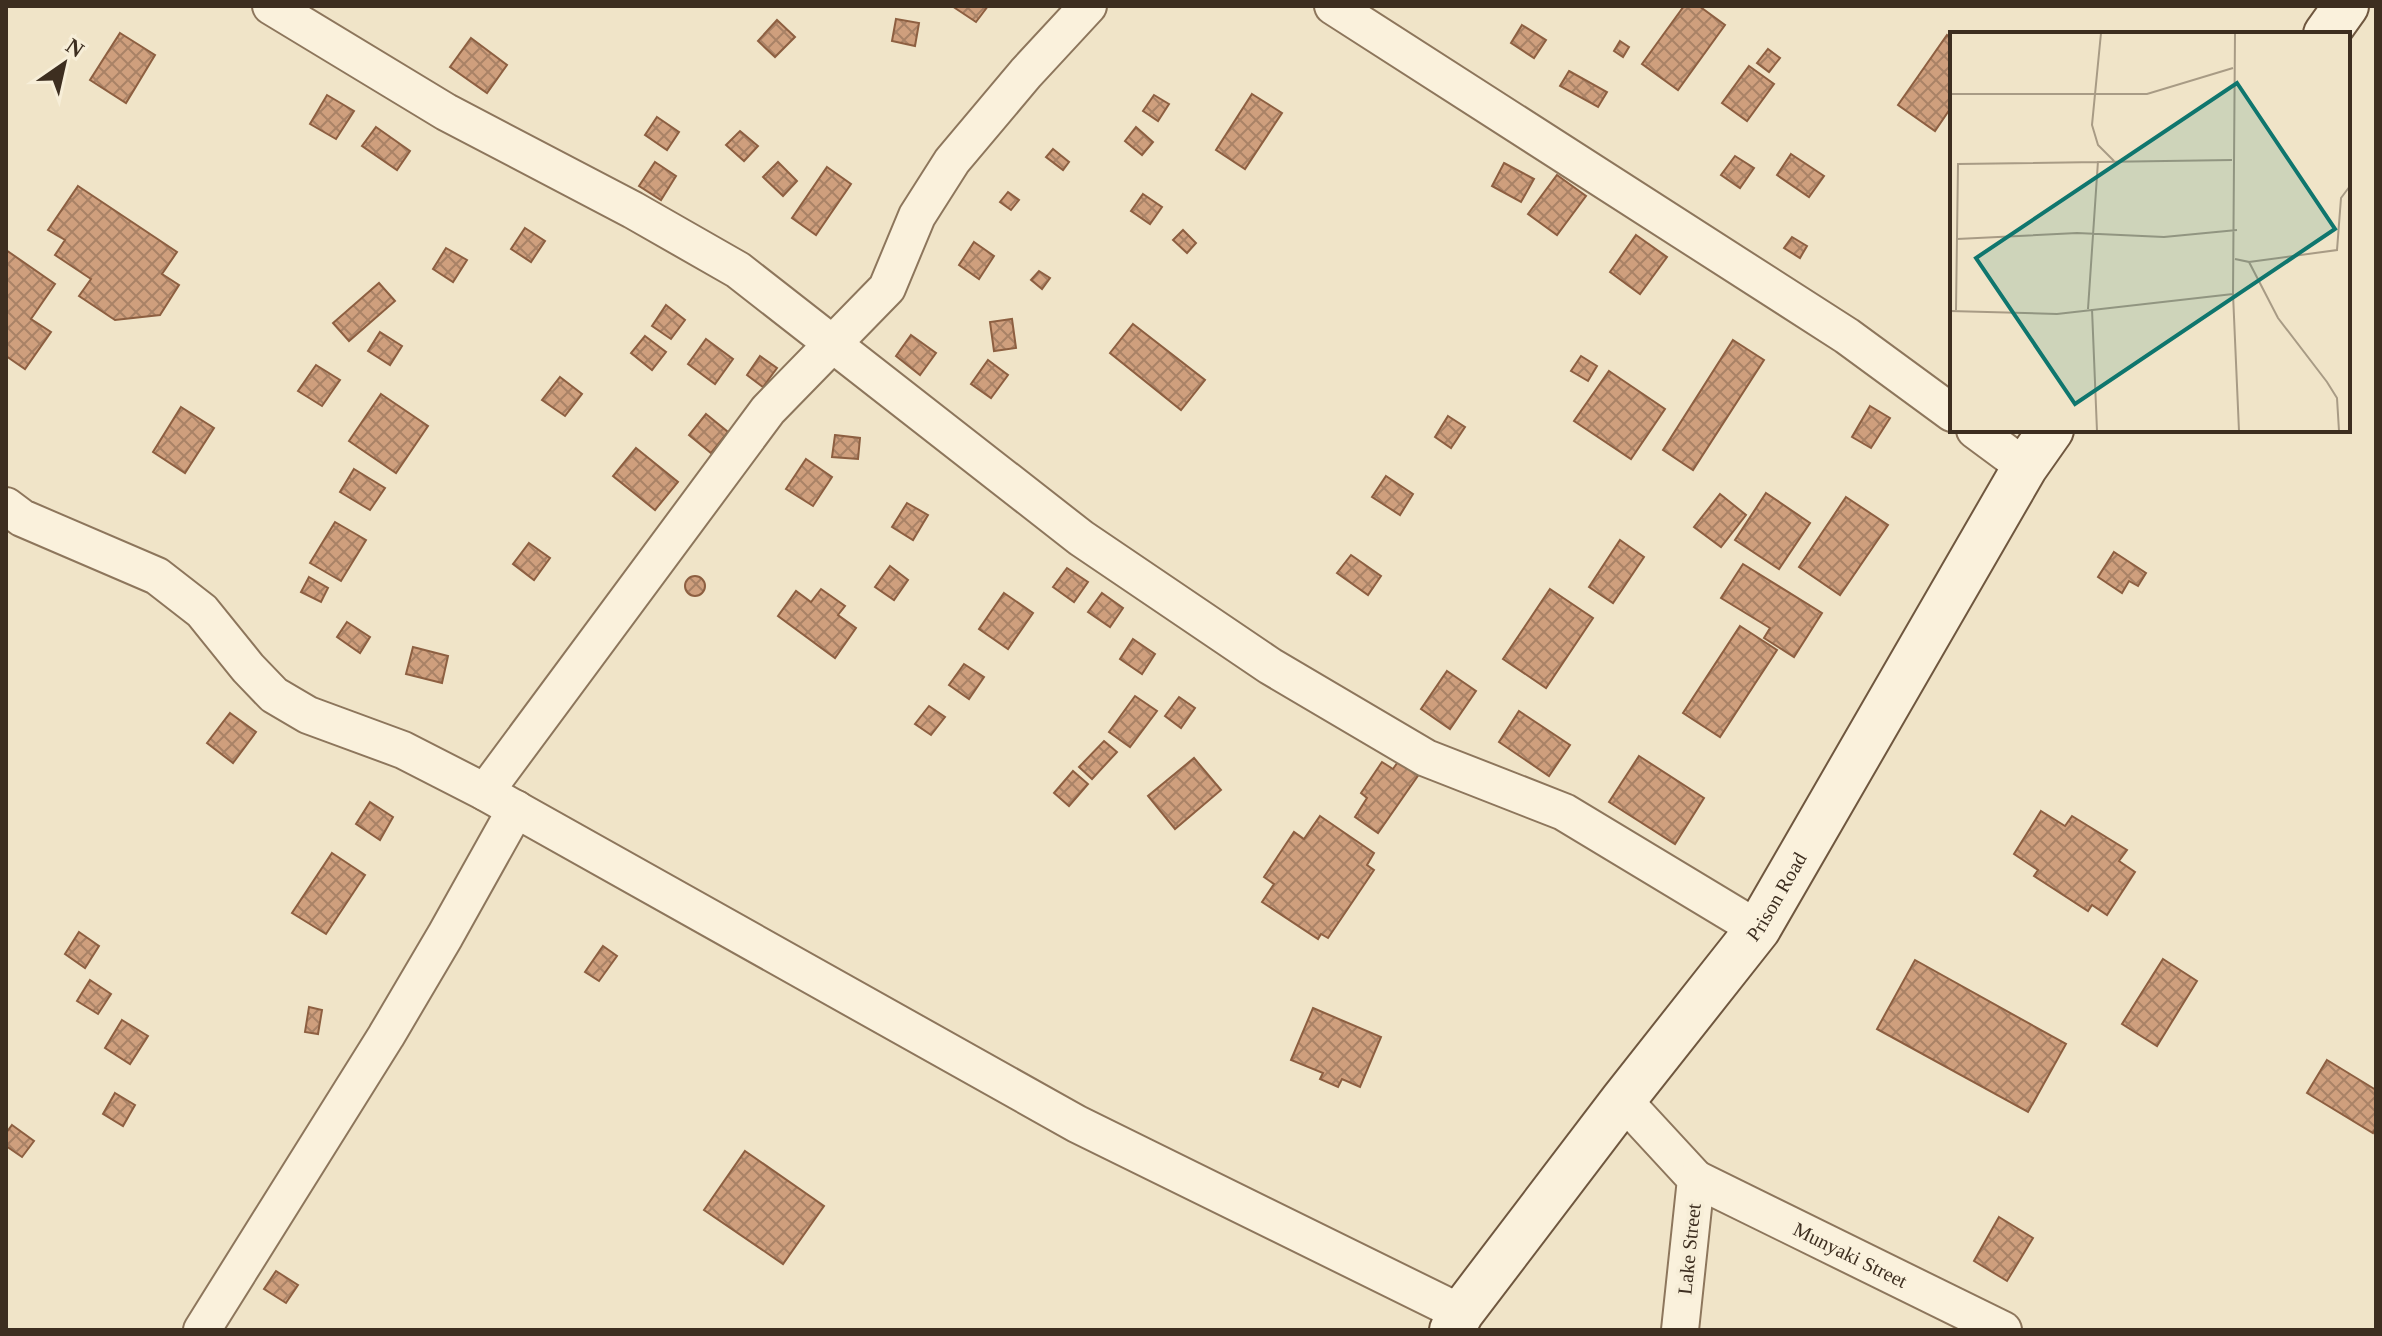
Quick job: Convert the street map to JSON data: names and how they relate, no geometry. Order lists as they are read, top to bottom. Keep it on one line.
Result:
{"streets":{"street":["Prison Road","Lake Street","Munyaki Street"]},"crossings":[["Prison Road","Lake Street"],["Lake Street","Munyaki Street"]],"north":"top right"}
